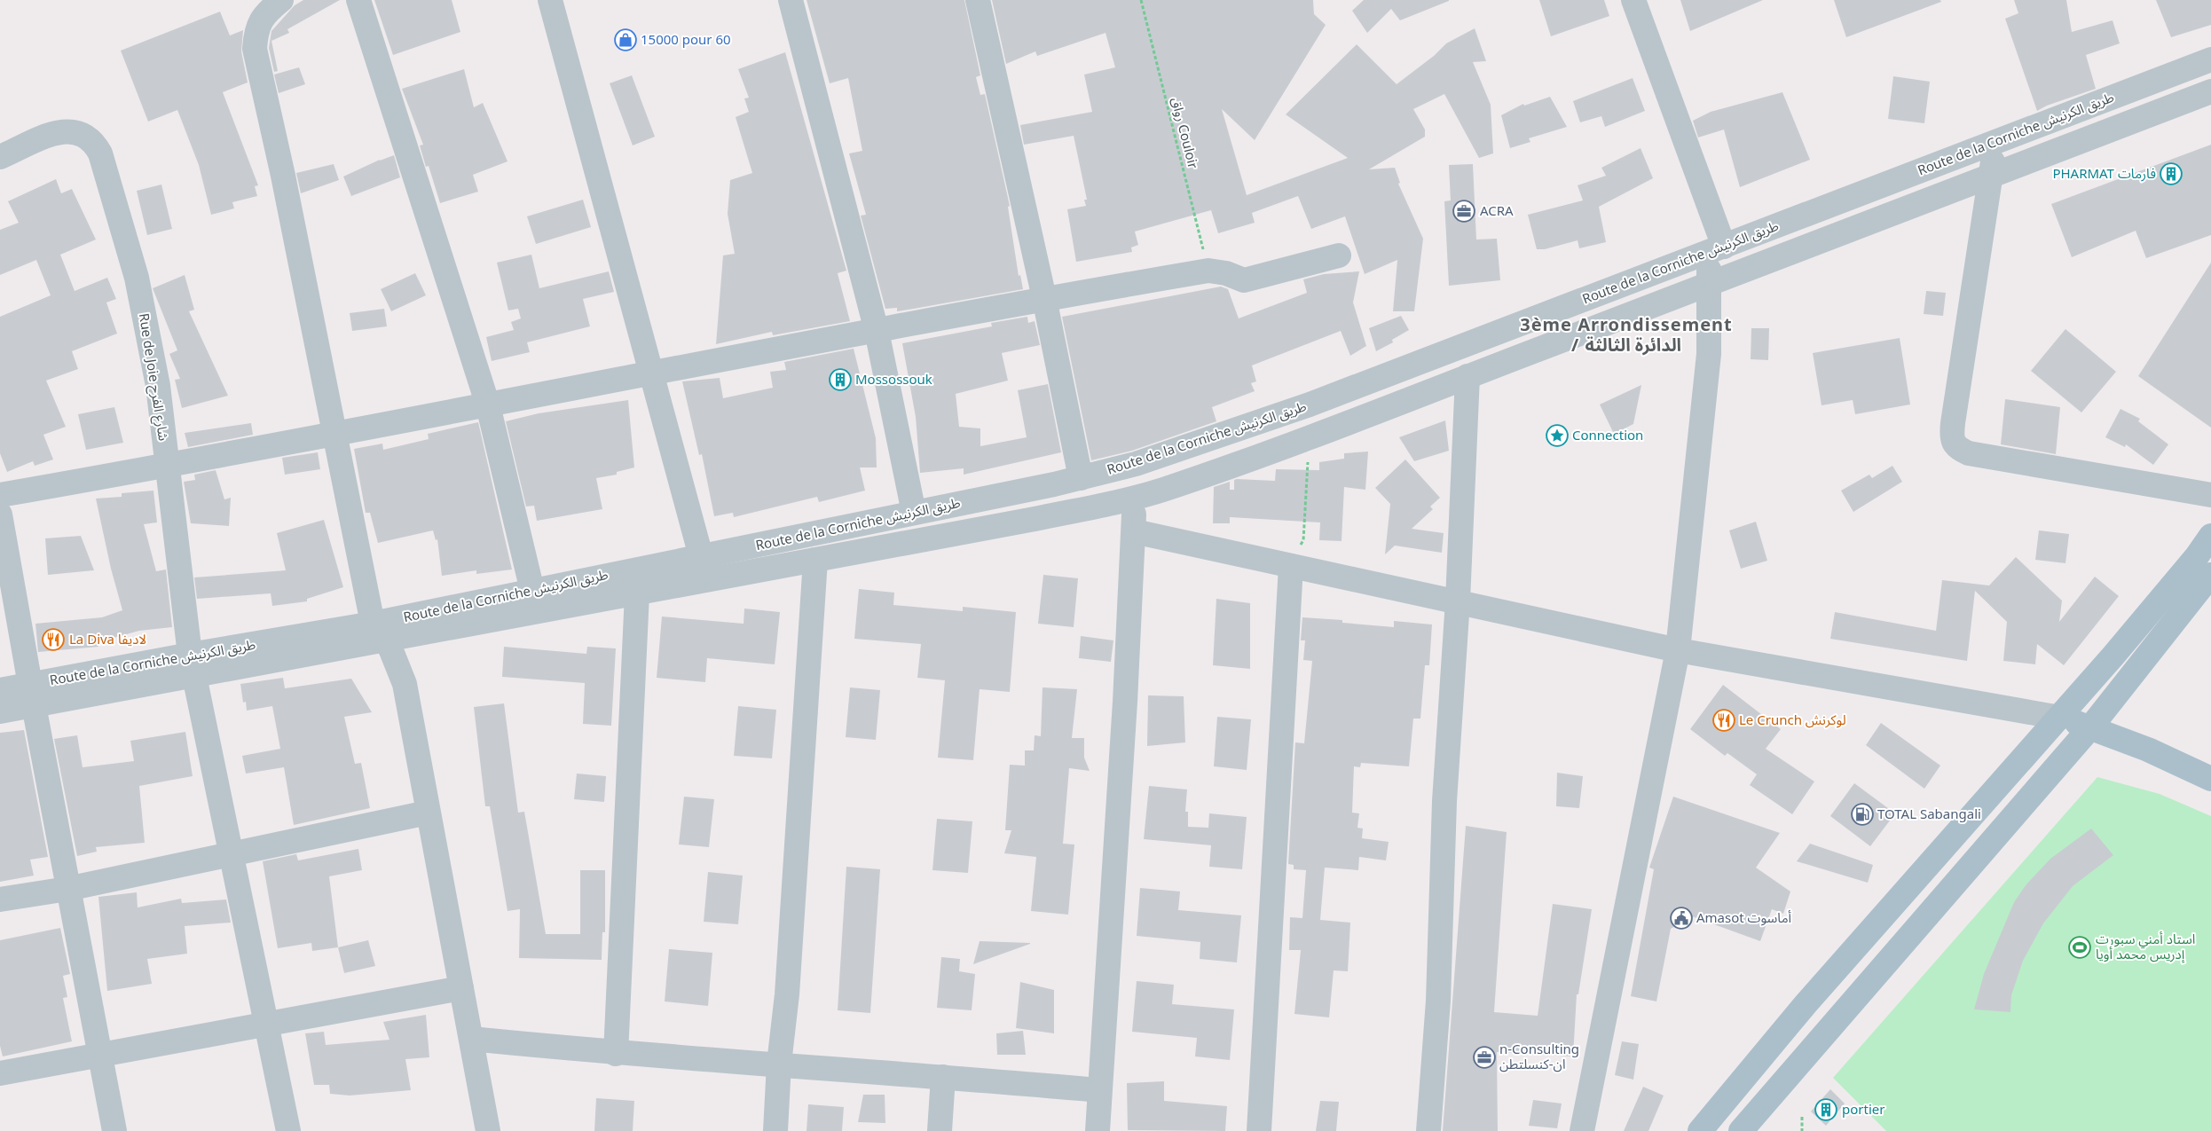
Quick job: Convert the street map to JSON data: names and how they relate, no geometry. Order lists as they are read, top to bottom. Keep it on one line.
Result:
{"streets":{"street":["Route de la Corniche طريق الكرنيش","Rue de Joie شارع الفرح"],"path":["رواق Couloir"]},"crossings":[["Route de la Corniche طريق الكرنيش","Rue de Joie شارع الفرح"]],"districts":["3ème Arrondissement / الدائرة الثالثة"],"places":{"shop":["15000 pour 60"],"building":["PHARMAT فارمات","Mossossouk","portier"],"office":["ACRA","n-Consulting ان-كنسلتطن"],"place":["Connection"],"restaurant":["La Diva لاديفا","Le Crunch لوكرنش"],"fuel station":["TOTAL Sabangali"],"public building":["Amasot أماسوت"],"sports":["استاد أمني سبورت إدريس محمد أويا"]}}
